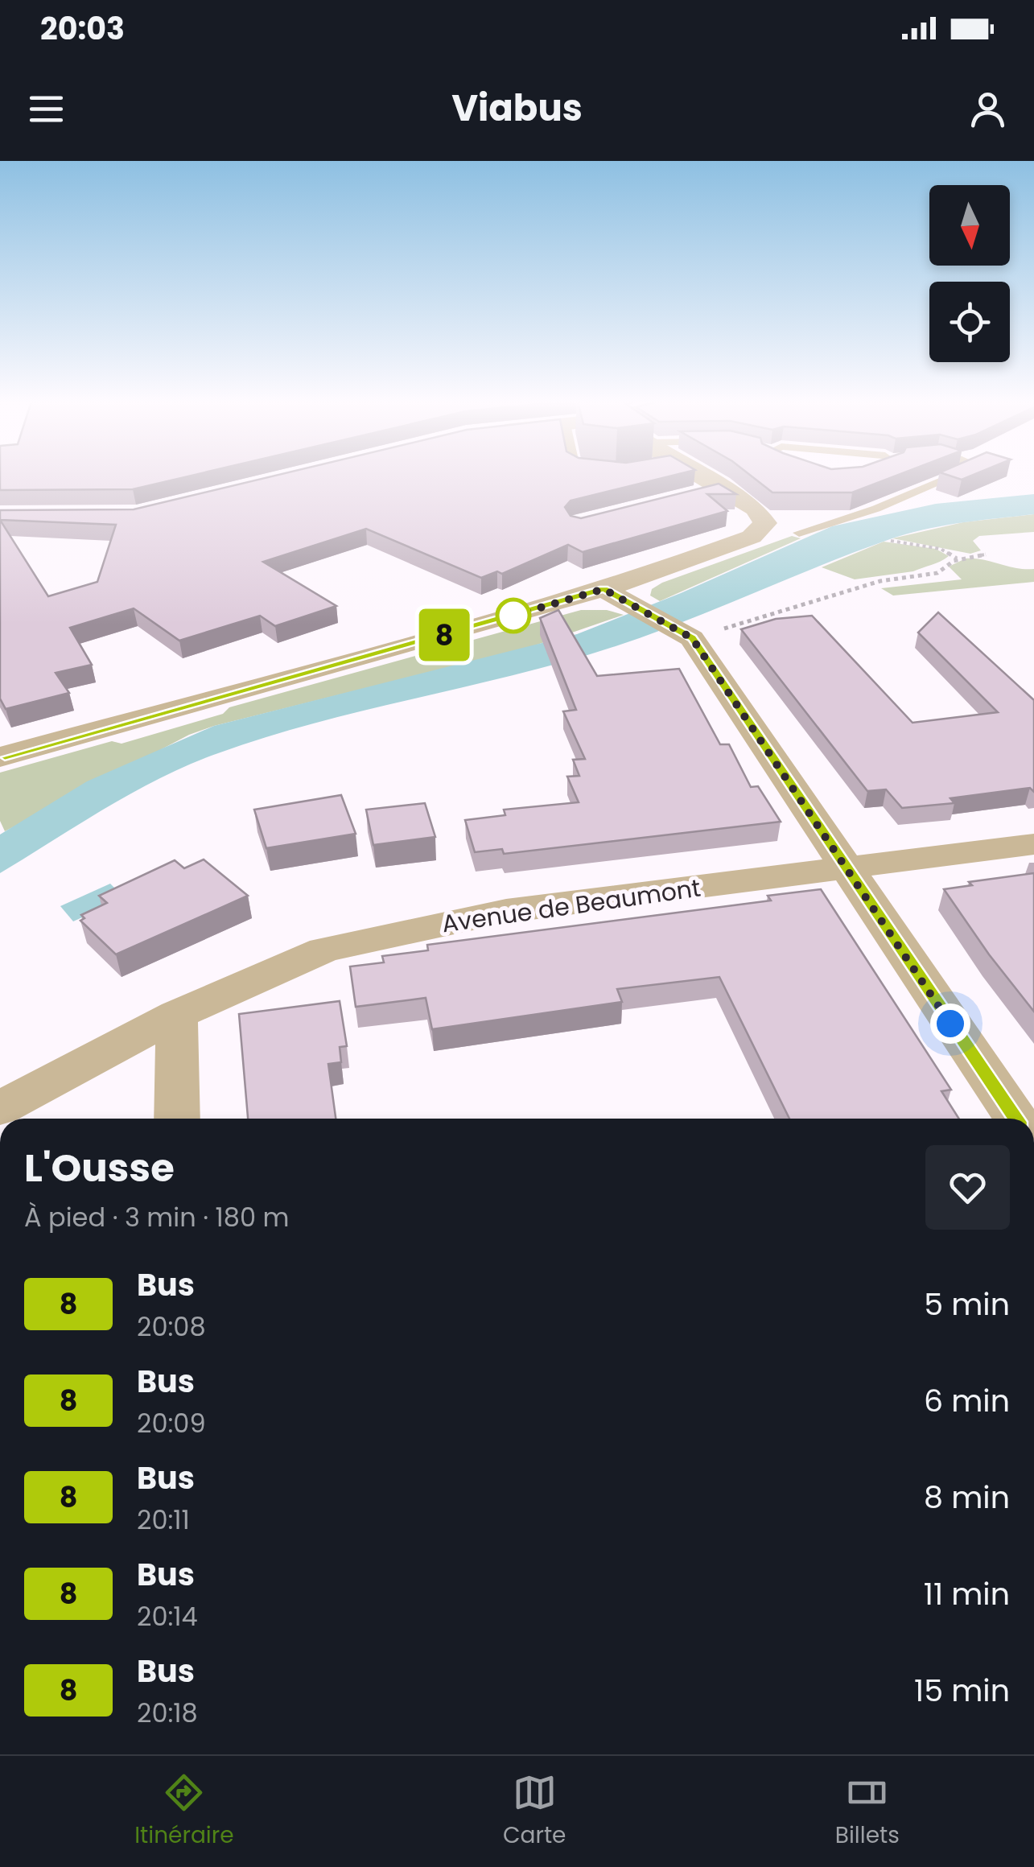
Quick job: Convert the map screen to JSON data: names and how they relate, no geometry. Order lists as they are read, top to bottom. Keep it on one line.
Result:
{"streets":{"street":["Avenue de Beaumont"]},"lines":["bus line 8"],"north":"bottom","page":{"status":"20:03","header":"Viabus","on_map":"8","heading":["L'Ousse","À pied · 3 min · 180 m"],"list":[{"mark":"8","name":"Bus","note":"20:08","value":"5 min"},{"mark":"8","name":"Bus","note":"20:09","value":"6 min"},{"mark":"8","name":"Bus","note":"20:11","value":"8 min"},{"mark":"8","name":"Bus","note":"20:14","value":"11 min"},{"mark":"8","name":"Bus","note":"20:18","value":"15 min"}],"tabs":["Itinéraire","Carte","Billets"]}}
